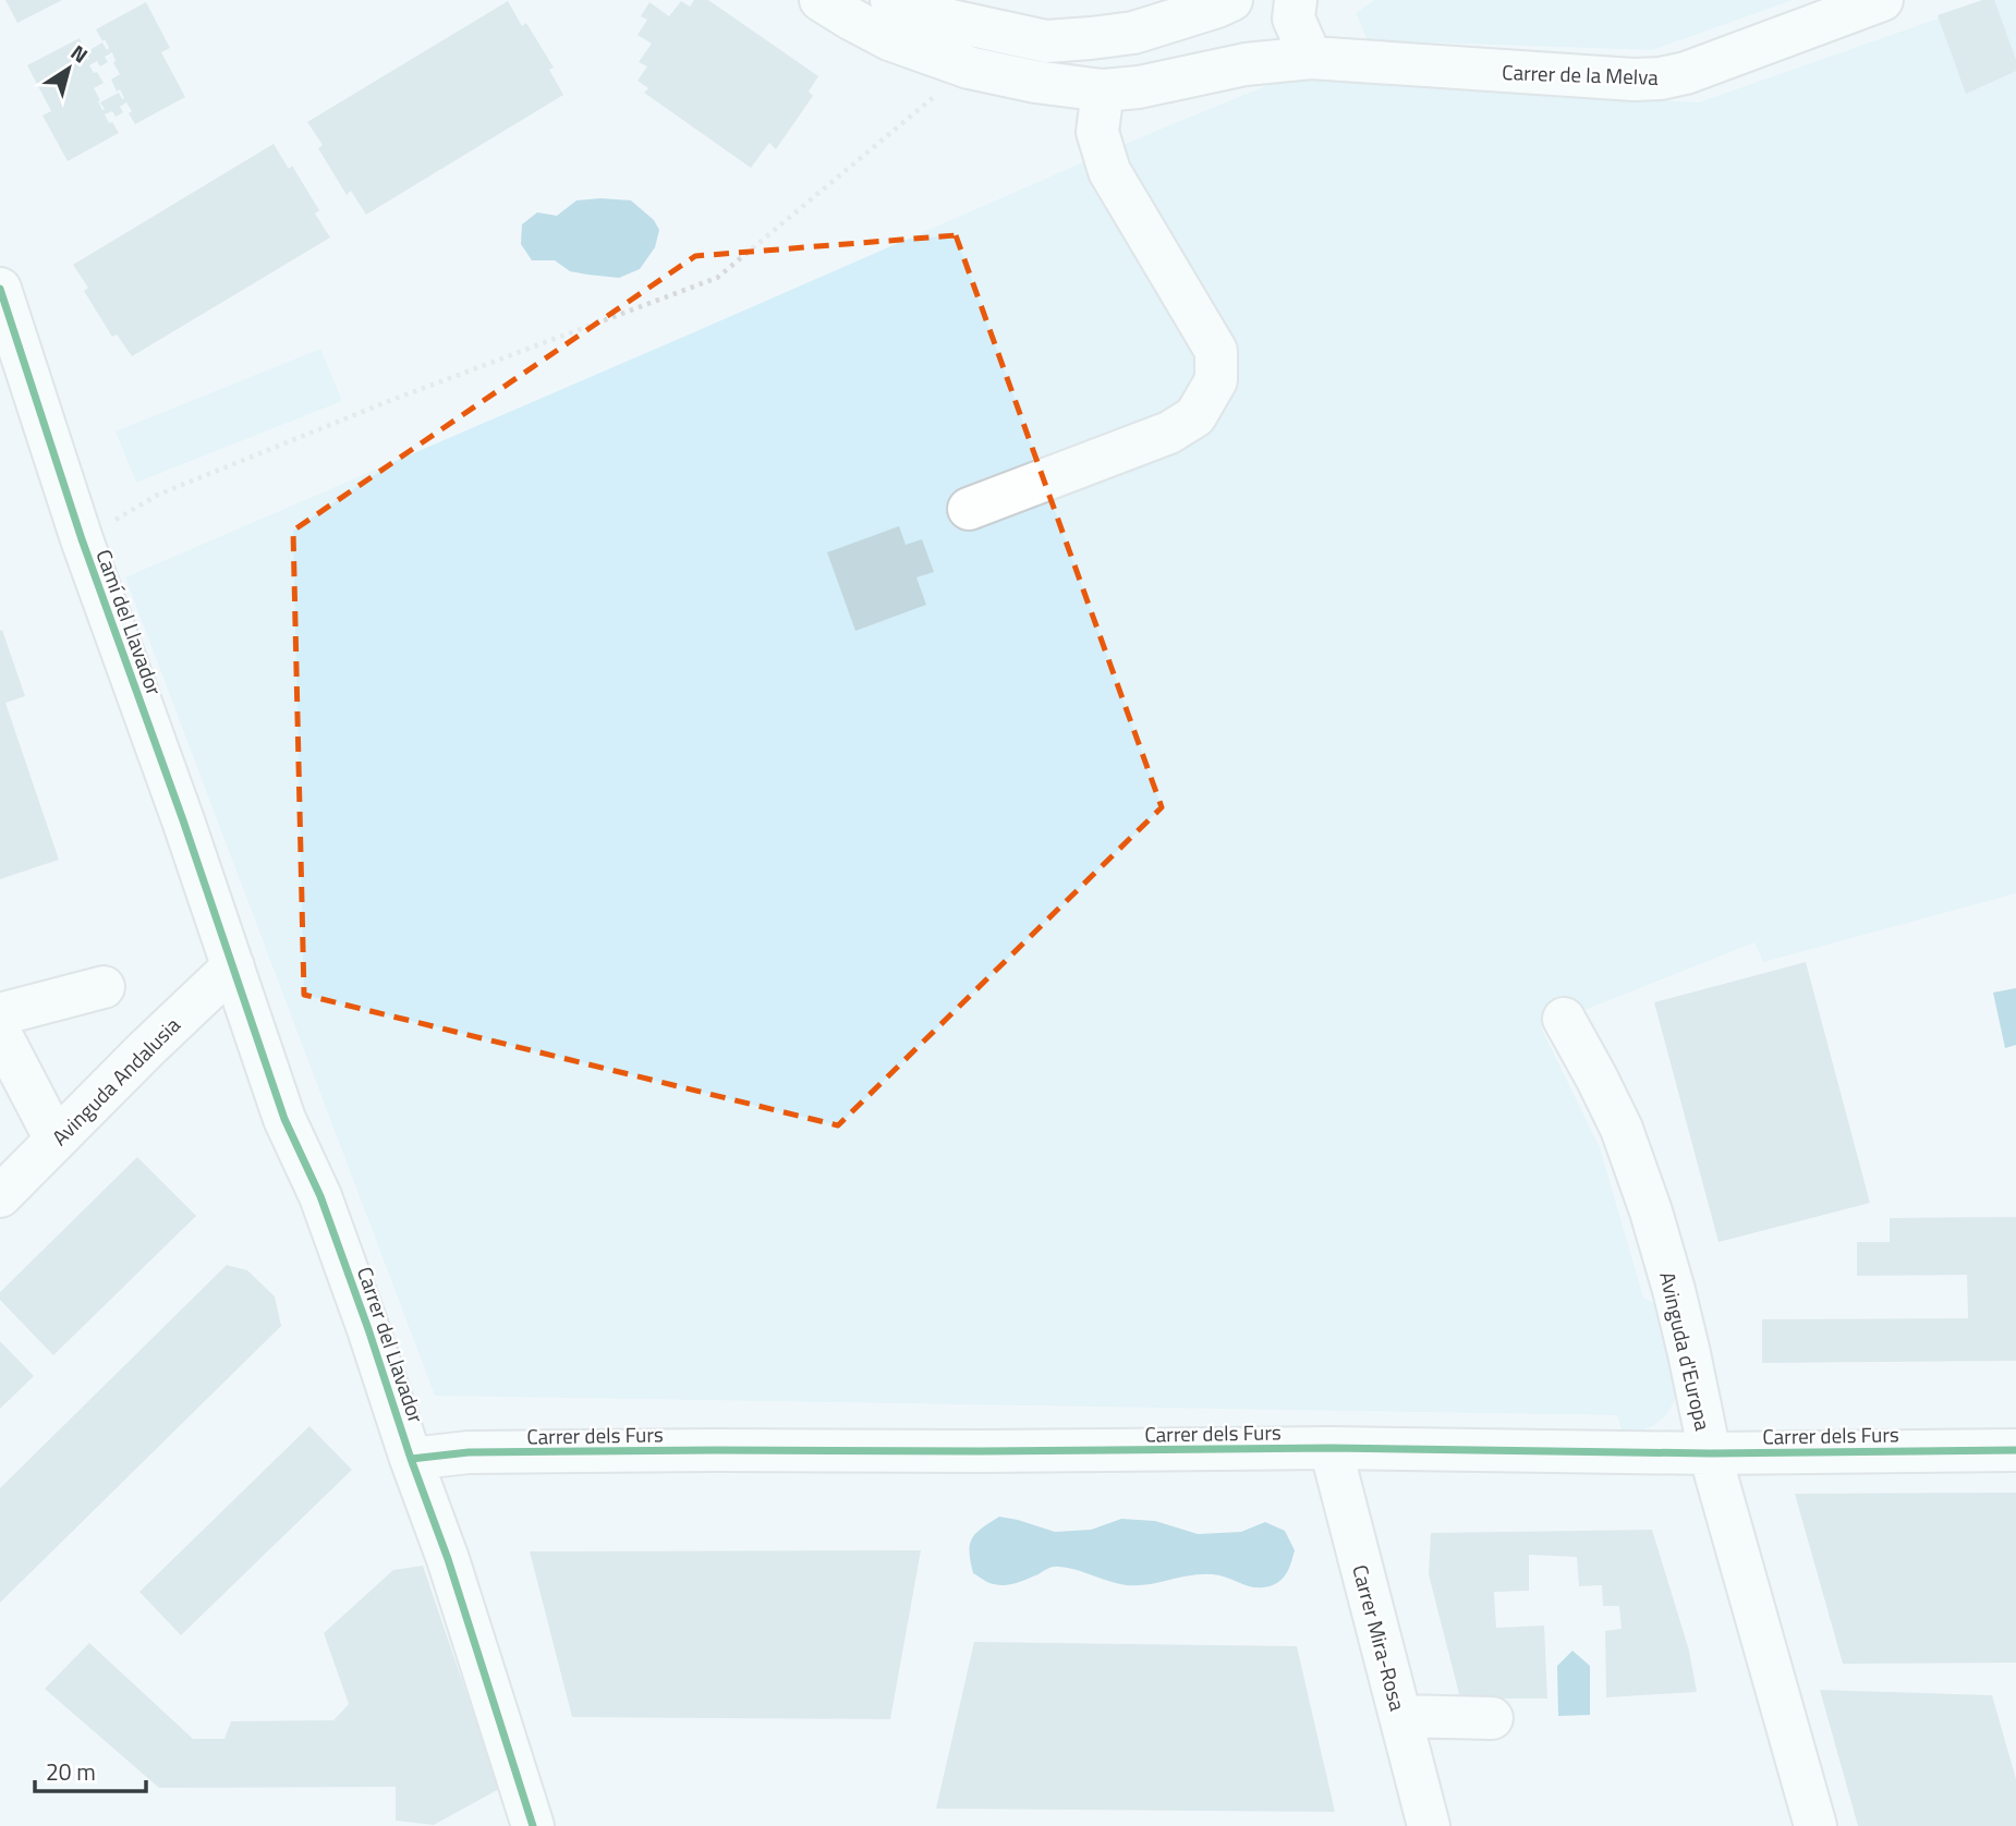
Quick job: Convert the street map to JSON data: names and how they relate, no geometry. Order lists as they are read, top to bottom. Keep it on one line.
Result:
{"streets":{"street":["Carrer de la Melva","Camí del Llavador","Avinguda Andalusia","Carrer del Llavador","Avinguda d'Europa","Carrer dels Furs","Carrer Mira-Rosa"]},"crossings":[["Camí del Llavador","Avinguda Andalusia"],["Camí del Llavador","Carrer del Llavador"],["Avinguda Andalusia","Carrer del Llavador"],["Carrer del Llavador","Carrer dels Furs"],["Avinguda d'Europa","Carrer dels Furs"],["Carrer dels Furs","Carrer Mira-Rosa"]],"scale_bar":"20 m","north":"top right"}
